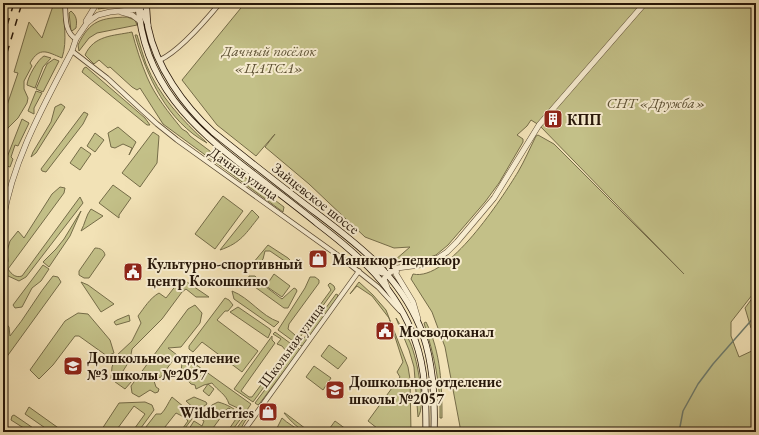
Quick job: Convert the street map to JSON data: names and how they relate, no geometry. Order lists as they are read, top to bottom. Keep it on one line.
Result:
{"streets":{"main road":["Зайцевское шоссе"],"street":["Дачная улица","Школьная улица"]},"crossings":[["Дачная улица","Зайцевское шоссе"],["Дачная улица","Школьная улица"]],"parks":["Дачный посёлок «ЦАТСА»","СНТ «Дружба»"],"places":{"building":["КПП"],"shop":["Маникюр-педикюр","Wildberries"],"public building":["Культурно-спортивный центр Кокошкино","Мосводоканал"],"school or university":["Дошкольное отделение №3 школы №2057","Дошкольное отделение школы №2057"]}}
